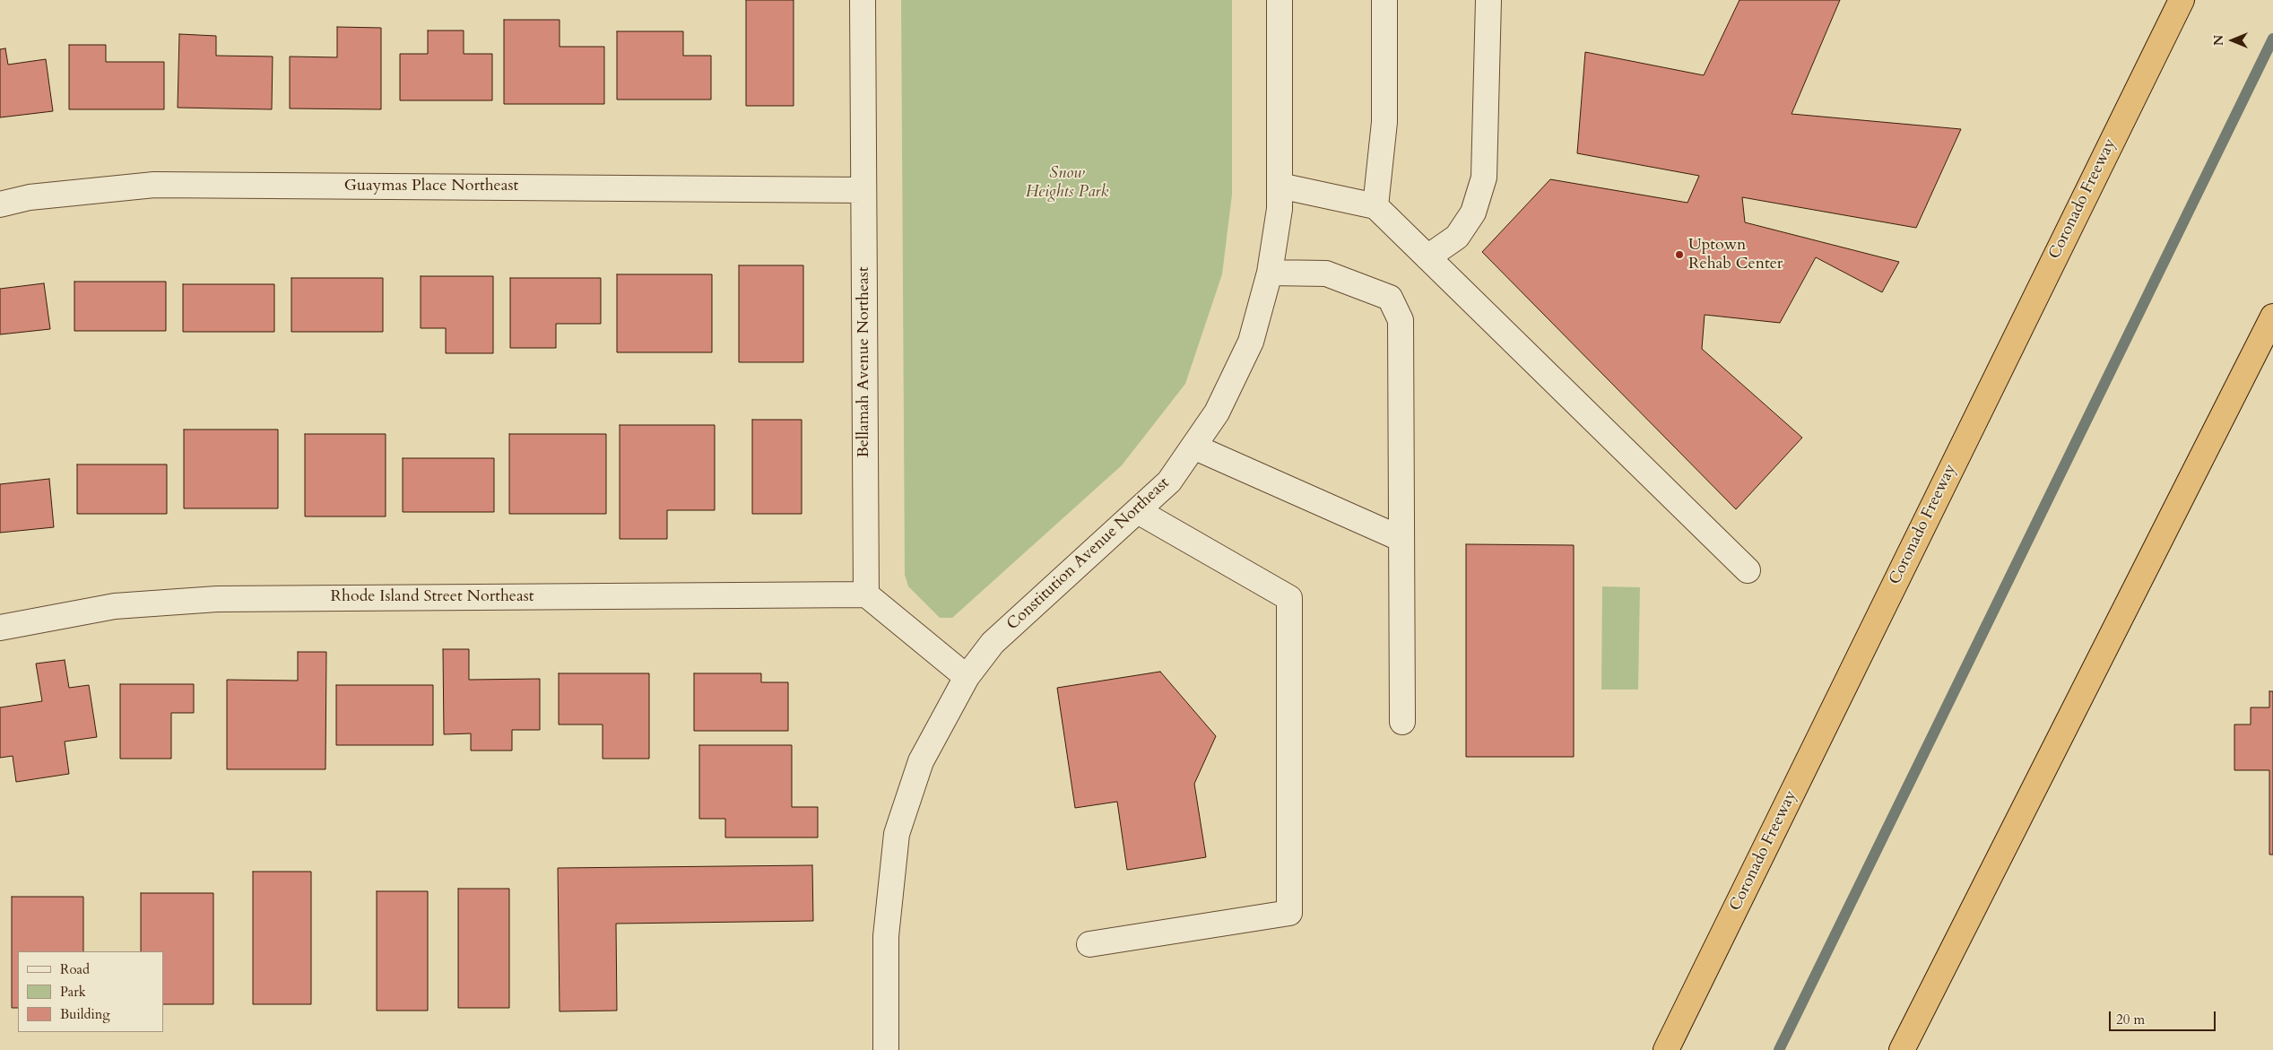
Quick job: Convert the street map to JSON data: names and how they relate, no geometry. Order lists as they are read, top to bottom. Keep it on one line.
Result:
{"streets":{"highway":["Coronado Freeway"],"street":["Guaymas Place Northeast","Bellamah Avenue Northeast","Constitution Avenue Northeast","Rhode Island Street Northeast"]},"crossings":[["Guaymas Place Northeast","Bellamah Avenue Northeast"],["Bellamah Avenue Northeast","Rhode Island Street Northeast"]],"parks":["Snow Heights Park"],"places":["Uptown Rehab Center"],"legend":["Road","Park","Building"],"scale_bar":"20 m","north":"left"}
